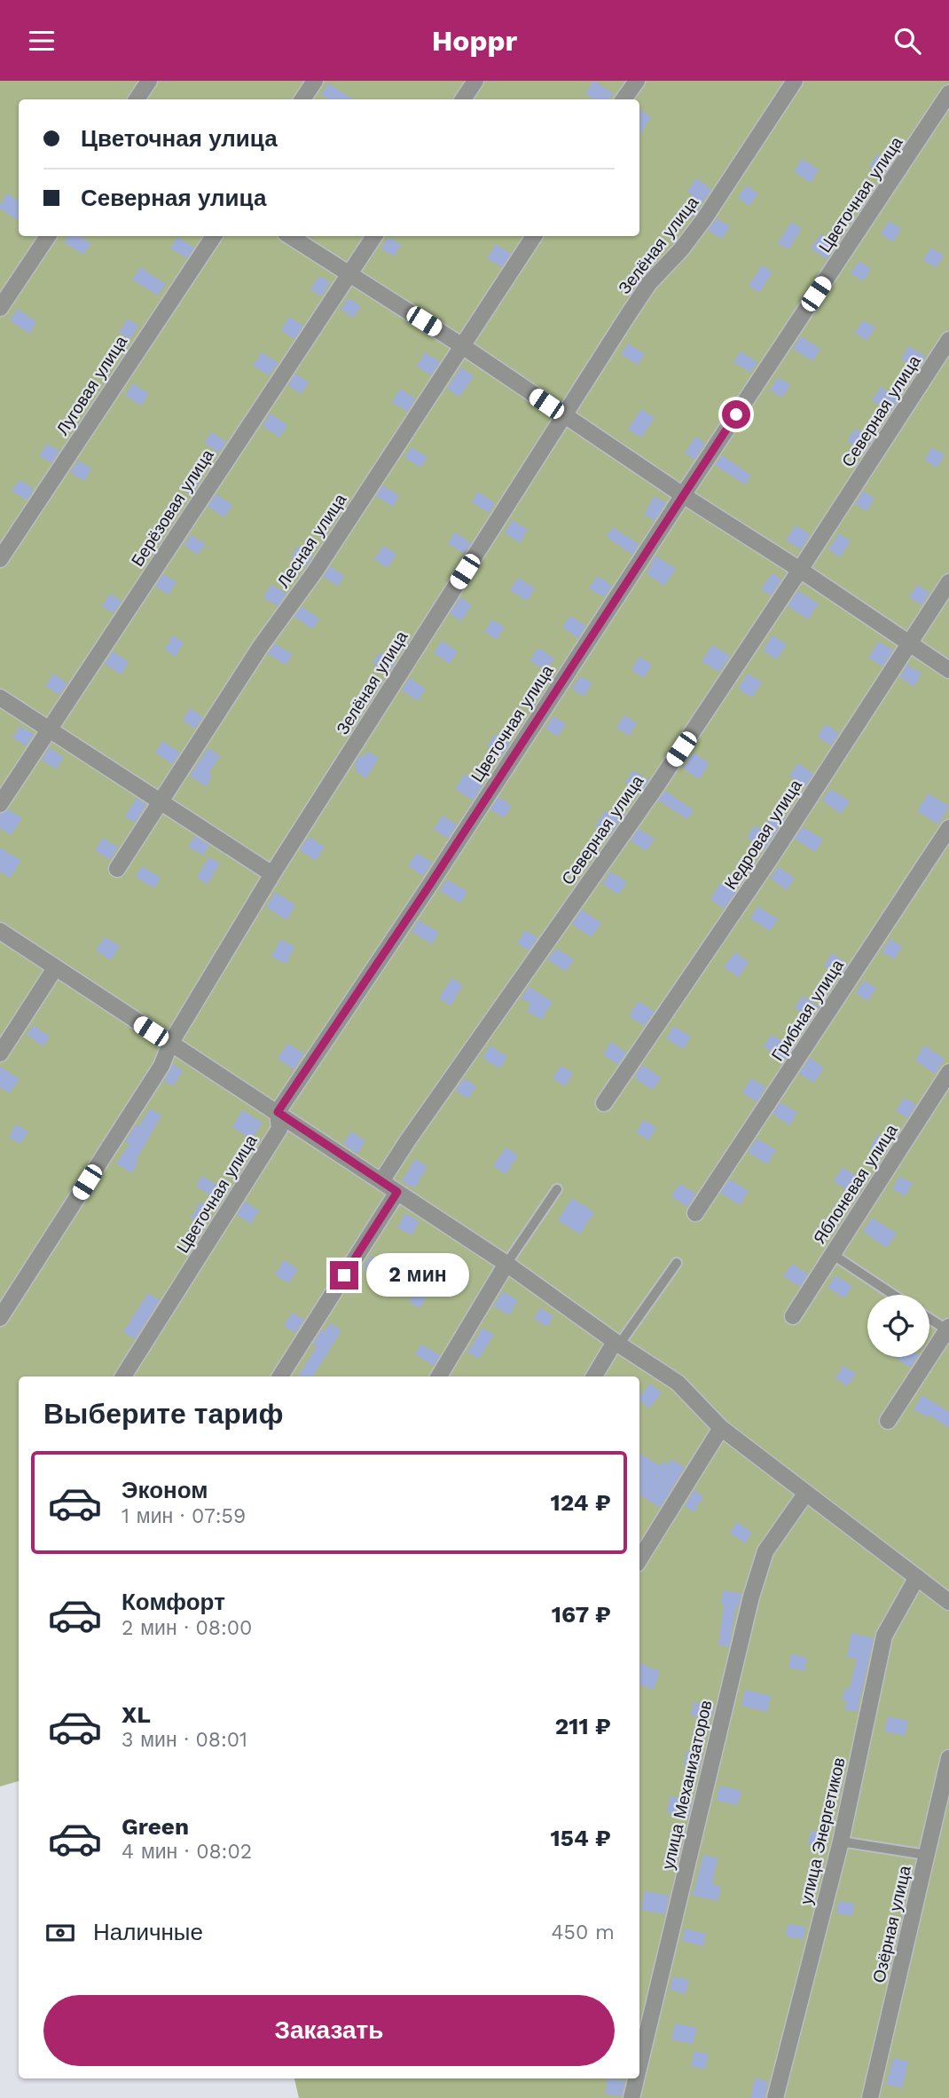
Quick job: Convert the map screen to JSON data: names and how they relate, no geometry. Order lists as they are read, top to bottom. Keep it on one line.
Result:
{"streets":{"street":["Цветочная улица","Зелёная улица","Луговая улица","Северная улица","Берёзовая улица","Лесная улица","Кедровая улица","Грибная улица","Яблоневая улица","улица Механизаторов","улица Энергетиков","Озёрная улица"]},"page":{"header":"Hoppr","banner":["Цветочная улица","Северная улица"],"bubble":"2 мин","heading":"Выберите тариф","list":[{"name":"Эконом","note":"1 мин · 07:59","value":"124 ₽"},{"name":"Комфорт","note":"2 мин · 08:00","value":"167 ₽"},{"name":"XL","note":"3 мин · 08:01","value":"211 ₽"},{"name":"Green","note":"4 мин · 08:02","value":"154 ₽"}],"pay":["Наличные","450 m"],"buttons":"Заказать"}}
